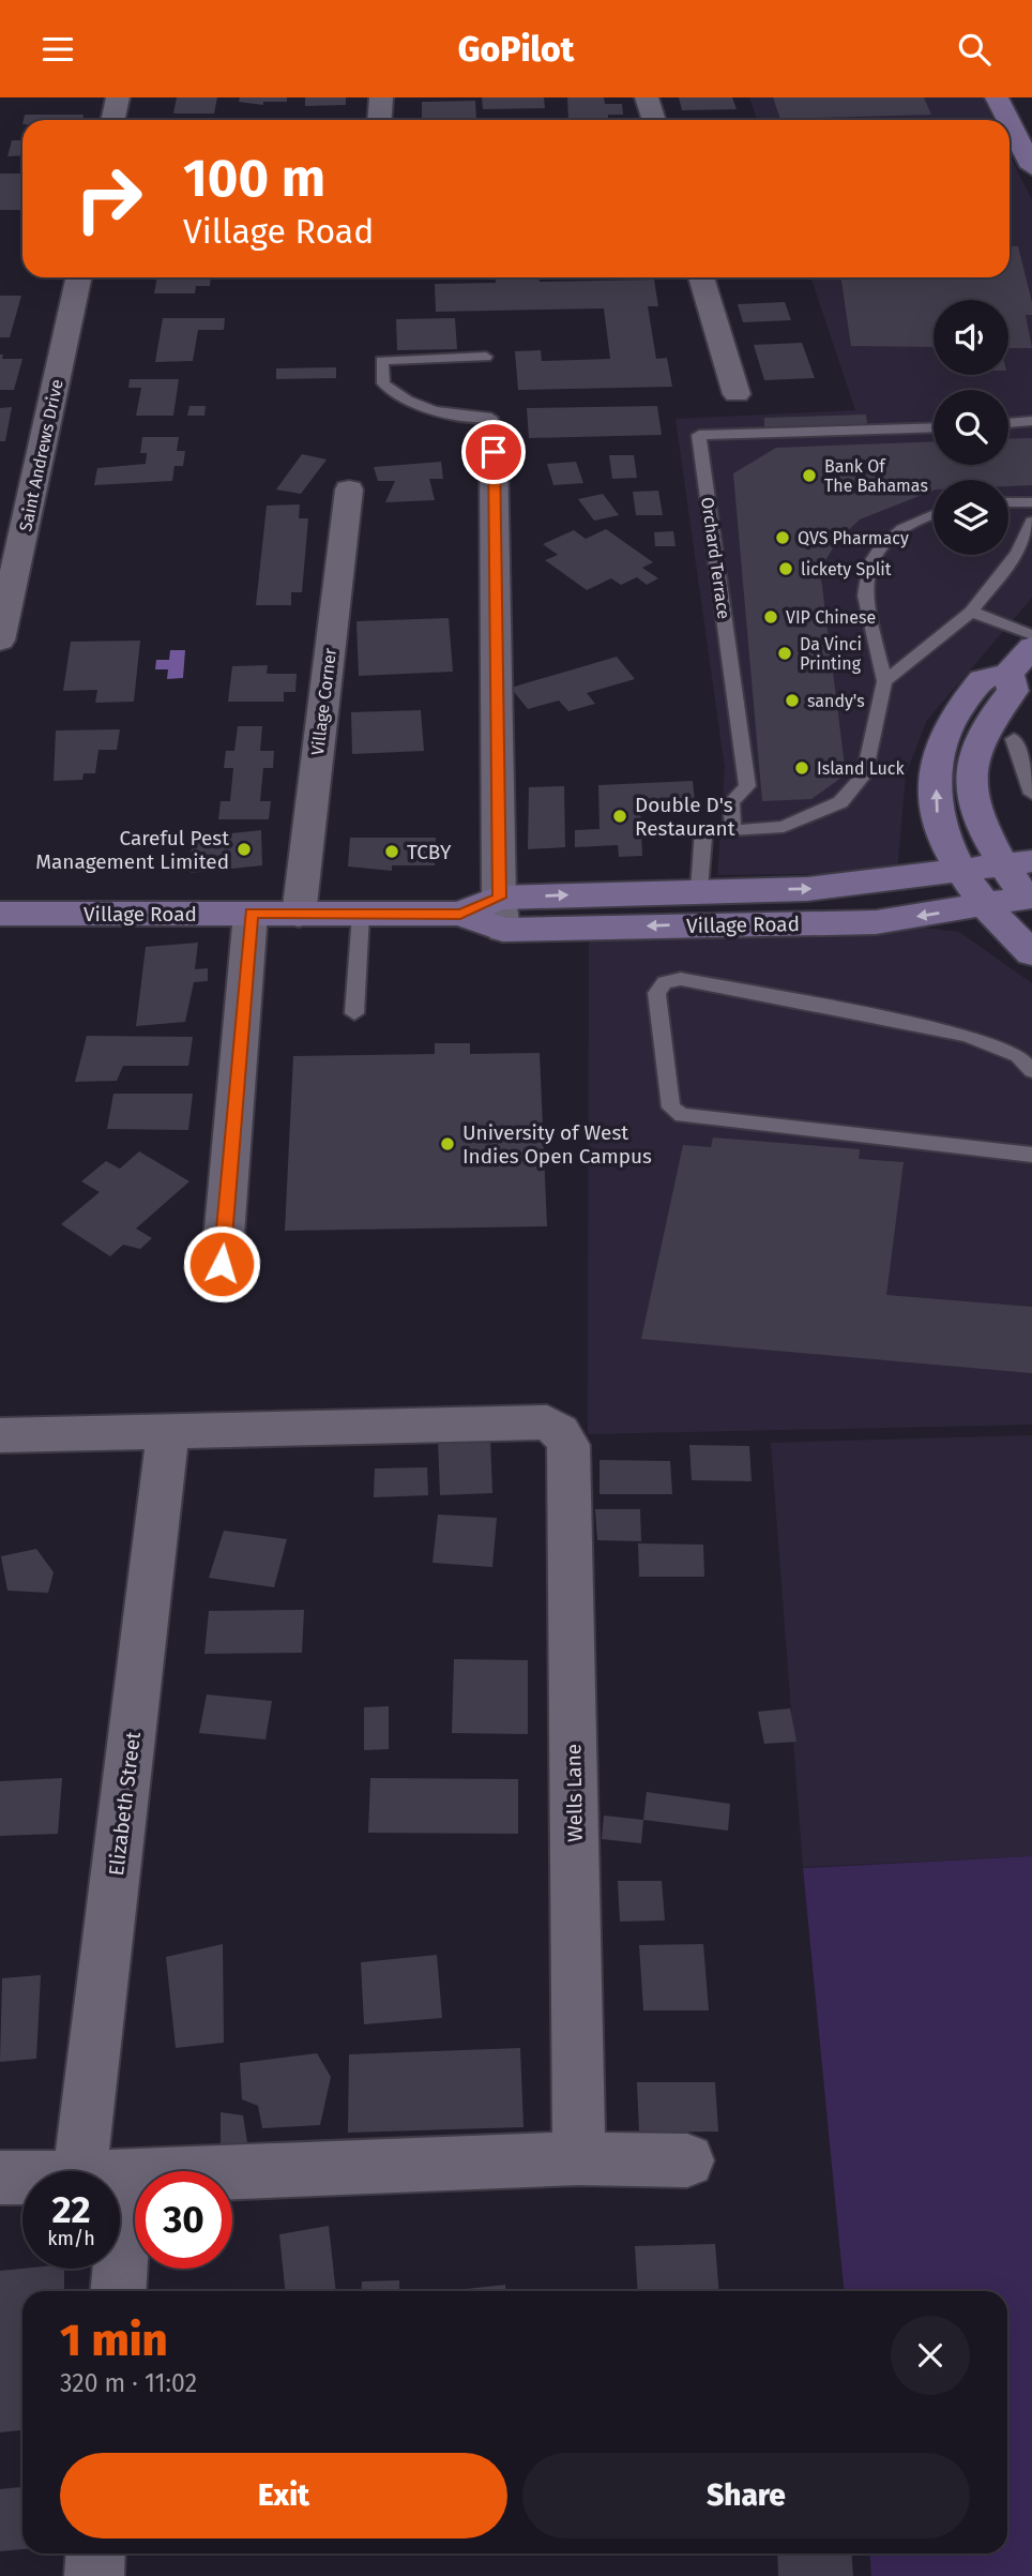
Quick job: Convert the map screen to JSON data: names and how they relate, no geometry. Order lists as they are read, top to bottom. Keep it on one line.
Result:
{"streets":{"main road":["Village Road"],"street":["Saint Andrews Drive","Village Corner","Wells Lane","Elizabeth Street"],"lane":["Orchard Terrace"]},"crossings":[["Village Corner","Village Road"],["Wells Lane","Elizabeth Street"]],"places":["Bank Of The Bahamas","QVS Pharmacy","lickety Split","VIP Chinese","Da Vinci Printing","sandy's","Island Luck","Double D's Restaurant","Careful Pest Management Limited","TCBY","University of West Indies Open Campus"],"page":{"header":"GoPilot","turn":["100 m","Village Road"],"speed":"22 km/h","limit":"30","heading":["1 min","320 m · 11:02"],"buttons":["Exit","Share"]}}
